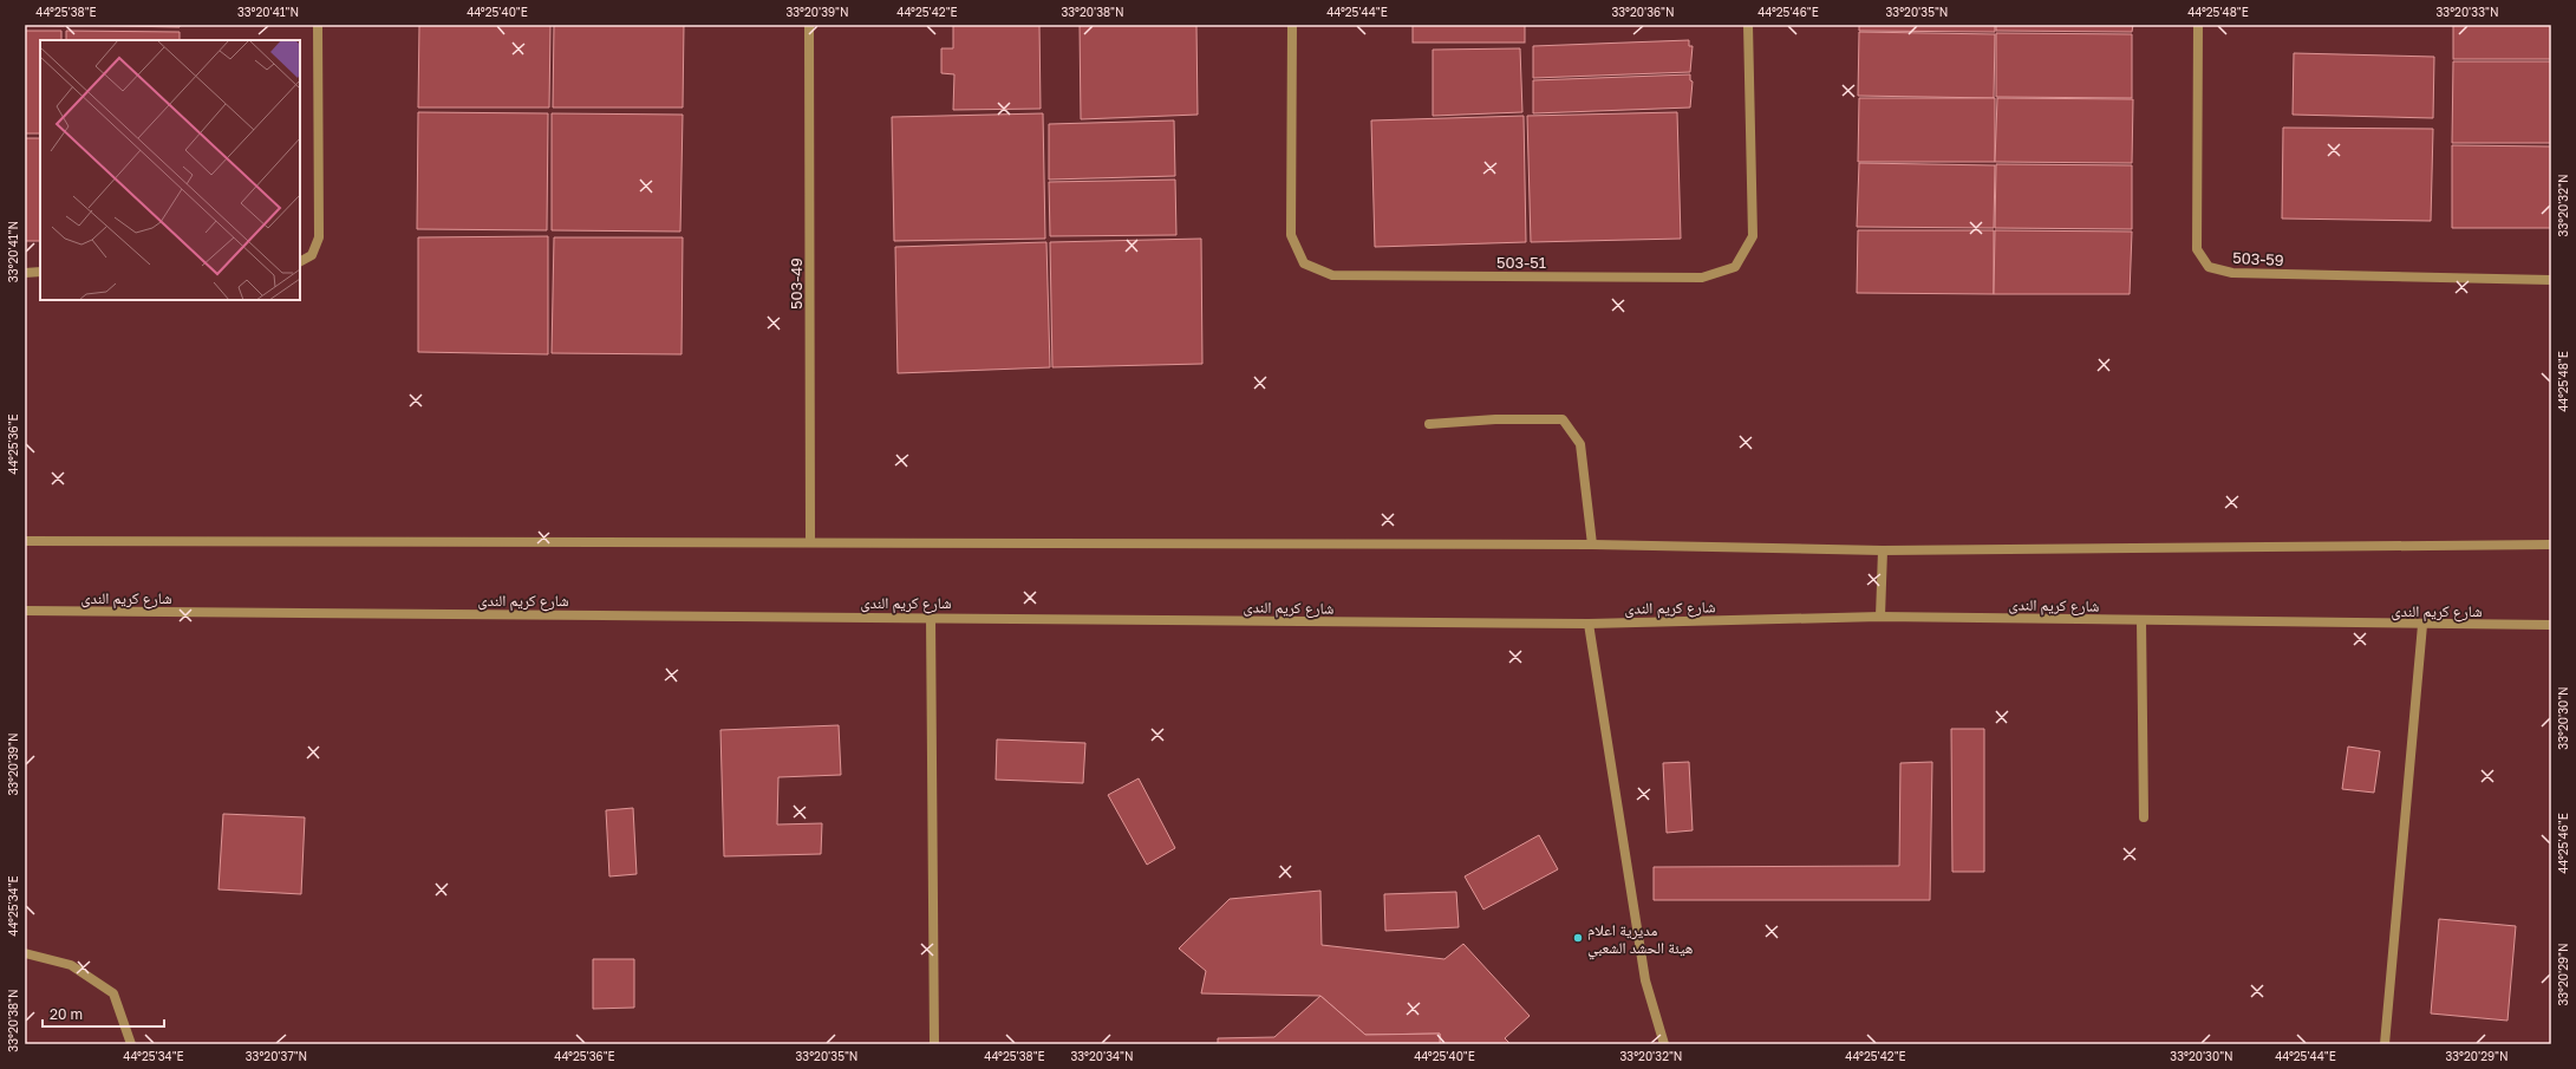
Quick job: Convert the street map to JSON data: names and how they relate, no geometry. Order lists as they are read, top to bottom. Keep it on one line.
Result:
{"streets":{"street":["503-59","503-51","503-49","شارع كريم الندى"]},"places":["مديرية اعلام هيئة الحشد الشعبي"],"scale_bar":"20 m","coordinates":["44°25'38\"E","33°20'41\"N","44°25'40\"E","33°20'39\"N","44°25'42\"E","33°20'38\"N","44°25'44\"E","33°20'36\"N","44°25'46\"E","33°20'35\"N","44°25'48\"E","33°20'33\"N","33°20'32\"N","44°25'36\"E","33°20'30\"N","44°25'34\"E","33°20'29\"N","33°20'37\"N","33°20'34\"N"]}
